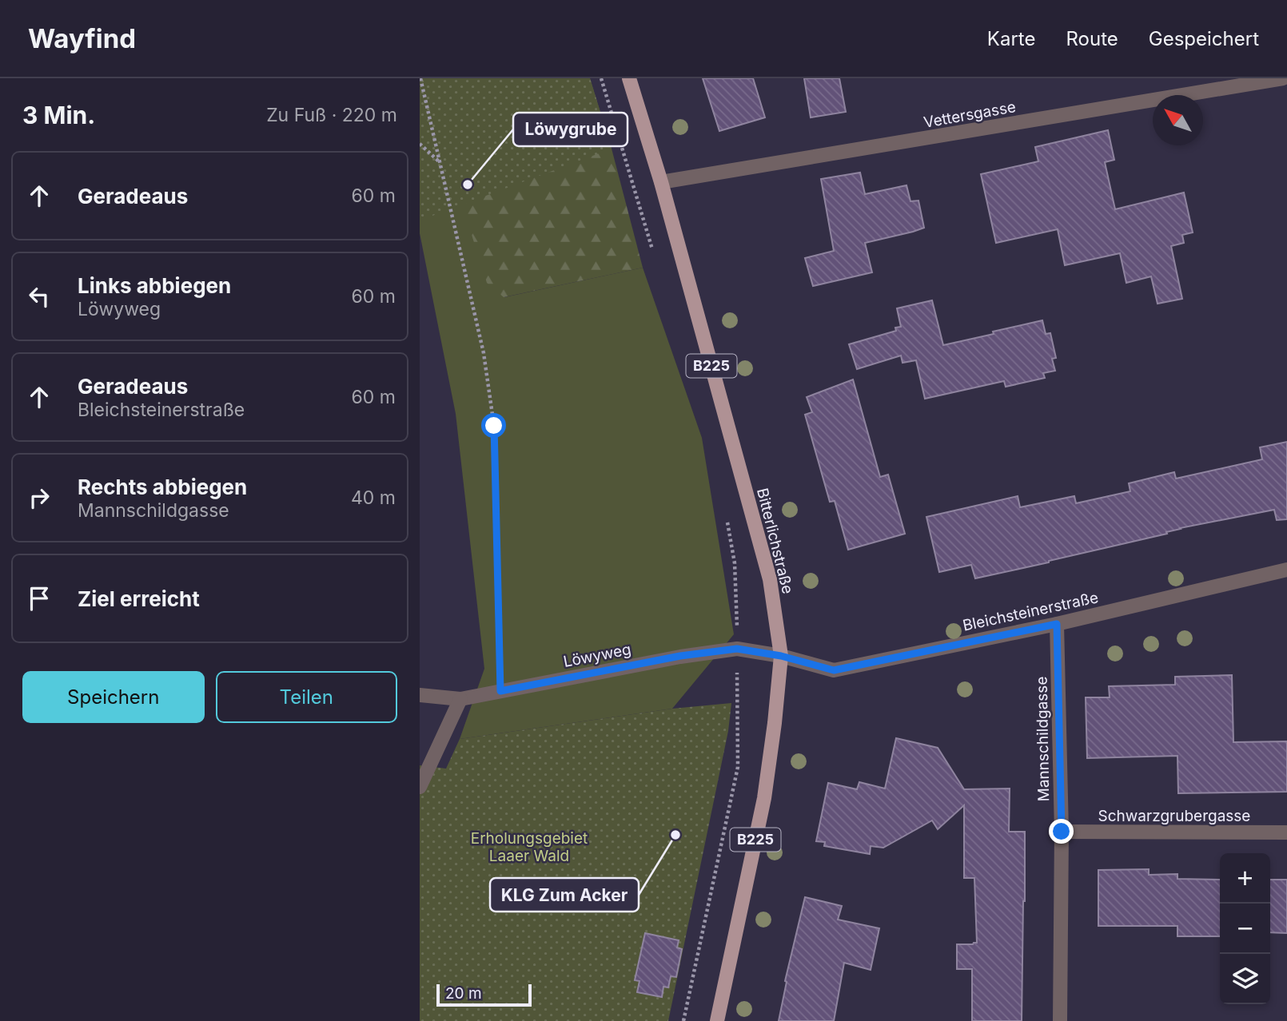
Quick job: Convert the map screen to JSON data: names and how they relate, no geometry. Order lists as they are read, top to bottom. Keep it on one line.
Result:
{"streets":{"main road":["B225","Bitterlichstraße"],"street":["Vettersgasse","Bleichsteinerstraße","Löwyweg","Mannschildgasse","Schwarzgrubergasse"]},"crossings":[["Vettersgasse","Bitterlichstraße"],["Bitterlichstraße","Bleichsteinerstraße"],["Bitterlichstraße","Löwyweg"],["Bleichsteinerstraße","Löwyweg"],["Bleichsteinerstraße","Mannschildgasse"],["Mannschildgasse","Schwarzgrubergasse"]],"parks":["Erholungsgebiet Laaer Wald"],"places":["Löwygrube","KLG Zum Acker"],"scale_bar":"20 m","north":"top left","page":{"header":"Wayfind","nav":["Karte","Route","Gespeichert"],"heading":["3 Min.","Zu Fuß · 220 m"],"list":[["Geradeaus","60 m"],["Links abbiegen","Löwyweg","60 m"],["Geradeaus","Bleichsteinerstraße","60 m"],["Rechts abbiegen","Mannschildgasse","40 m"],"Ziel erreicht"],"buttons":["Speichern","Teilen"],"map_buttons":["+","−"],"scale":"20 m"}}
